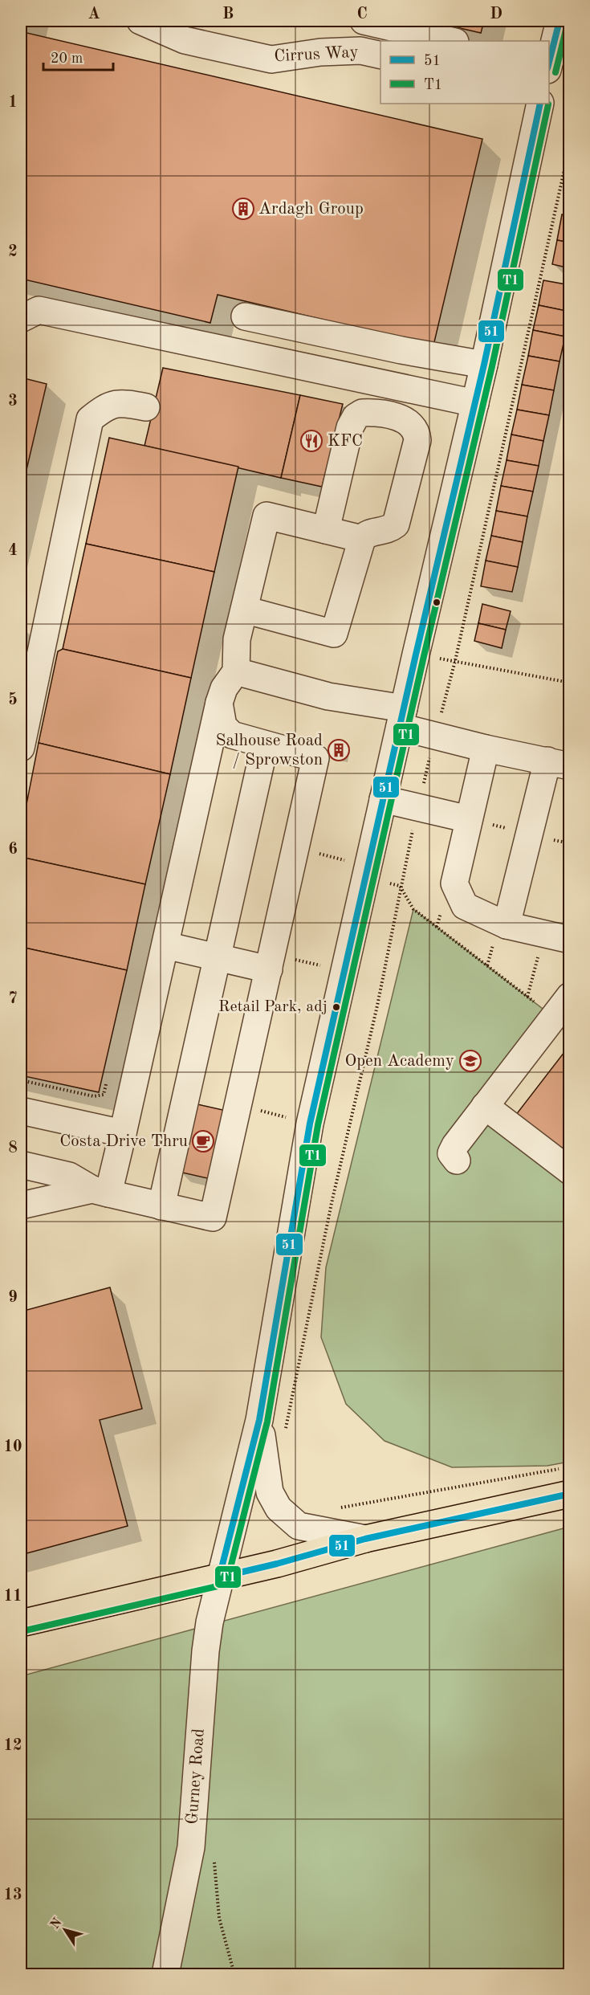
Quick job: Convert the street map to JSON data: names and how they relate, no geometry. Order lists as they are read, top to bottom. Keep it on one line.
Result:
{"streets":{"street":["Cirrus Way","Gurney Road"]},"places":{"building":["Ardagh Group","Salhouse Road / Sprowston"],"restaurant":["KFC"],"other":["Retail Park, adj"],"school or university":["Open Academy"],"cafe":["Costa Drive Thru"]},"lines":["transit line 51","transit line T1"],"legend":["51","T1"],"scale_bar":"20 m","north":"top left","grid":{"columns":["A","B","C","D"],"rows":["1","2","3","4","5","6","7","8","9","10","11","12","13"]}}
